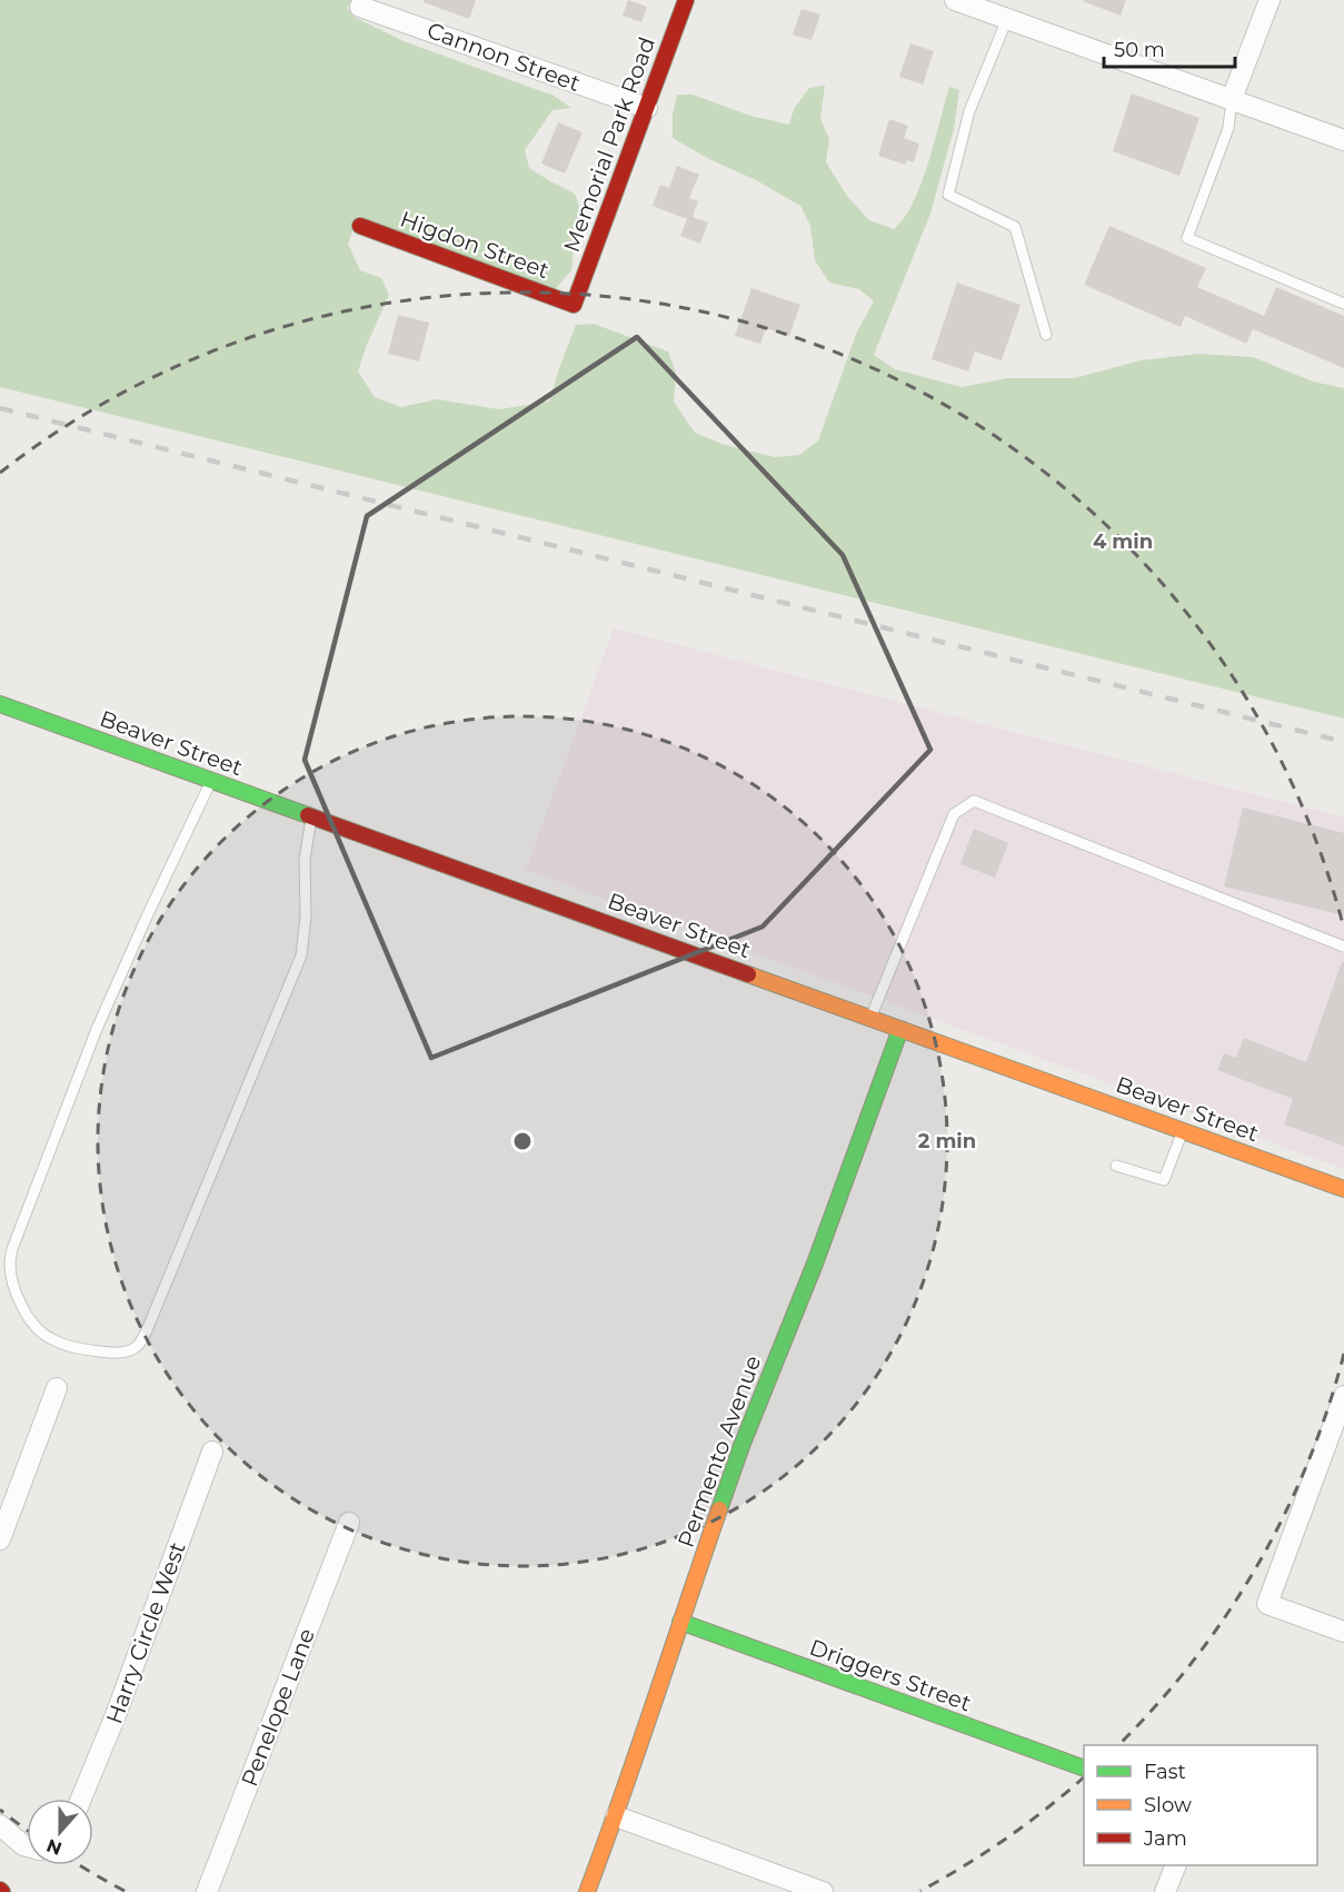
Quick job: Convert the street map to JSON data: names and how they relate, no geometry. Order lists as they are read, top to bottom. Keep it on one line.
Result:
{"streets":{"street":["Cannon Street","Memorial Park Road","Higdon Street","Beaver Street","Permento Avenue","Harry Circle West","Driggers Street","Penelope Lane"]},"crossings":[["Cannon Street","Memorial Park Road"],["Memorial Park Road","Higdon Street"],["Beaver Street","Permento Avenue"],["Permento Avenue","Driggers Street"]],"legend":["Fast","Slow","Jam"],"scale_bar":"50 m","north":"bottom","rings":["4 min","2 min"]}
